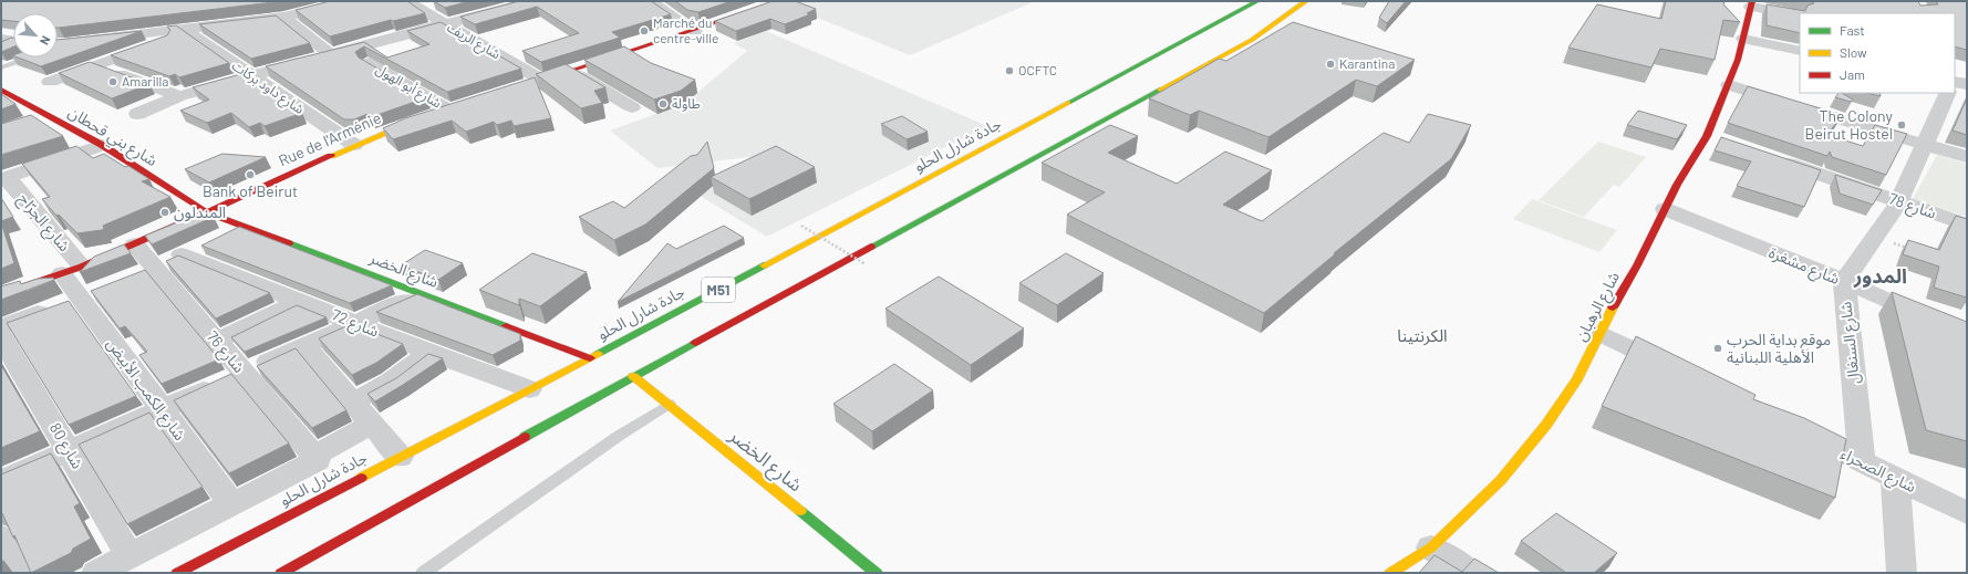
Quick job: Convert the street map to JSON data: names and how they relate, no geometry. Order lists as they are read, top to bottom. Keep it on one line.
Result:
{"streets":{"main road":["شارع بني قحطان","Rue de l'Arménie","جادة شارل الحلو","شارع الخضر","M51","شارع الرهبان"],"street":["شارع الريف","شارع أبو الهول","شارع داود بركات","شارع 78","شارع الجرّاح","شارع مشغرة","شارع 72","شارع السنغال","شارع 76","شارع الكمب الأبيض","شارع 80","شارع الصحراء"]},"crossings":[["شارع أبو الهول","Rue de l'Arménie"],["شارع داود بركات","Rue de l'Arménie"],["شارع بني قحطان","Rue de l'Arménie"],["شارع بني قحطان","شارع الخضر"],["Rue de l'Arménie","شارع الجرّاح"],["Rue de l'Arménie","شارع الخضر"],["Rue de l'Arménie","شارع 76"],["Rue de l'Arménie","شارع الكمب الأبيض"],["جادة شارل الحلو","شارع الخضر"],["جادة شارل الحلو","شارع 72"],["شارع 78","شارع السنغال"],["شارع الجرّاح","شارع الكمب الأبيض"],["شارع مشغرة","شارع الرهبان"],["شارع مشغرة","شارع السنغال"],["شارع الخضر","M51"],["شارع السنغال","شارع الصحراء"]],"districts":["المدور","الكرنتينا"],"places":["Marché du centre-ville","Karantina","OCFTC","Amarilla","طاولة","The Colony Beirut Hostel","Bank of Beirut","المندلون","موقع بداية الحرب الأهلية اللبنانية"],"legend":["Fast","Slow","Jam"],"north":"bottom right"}
